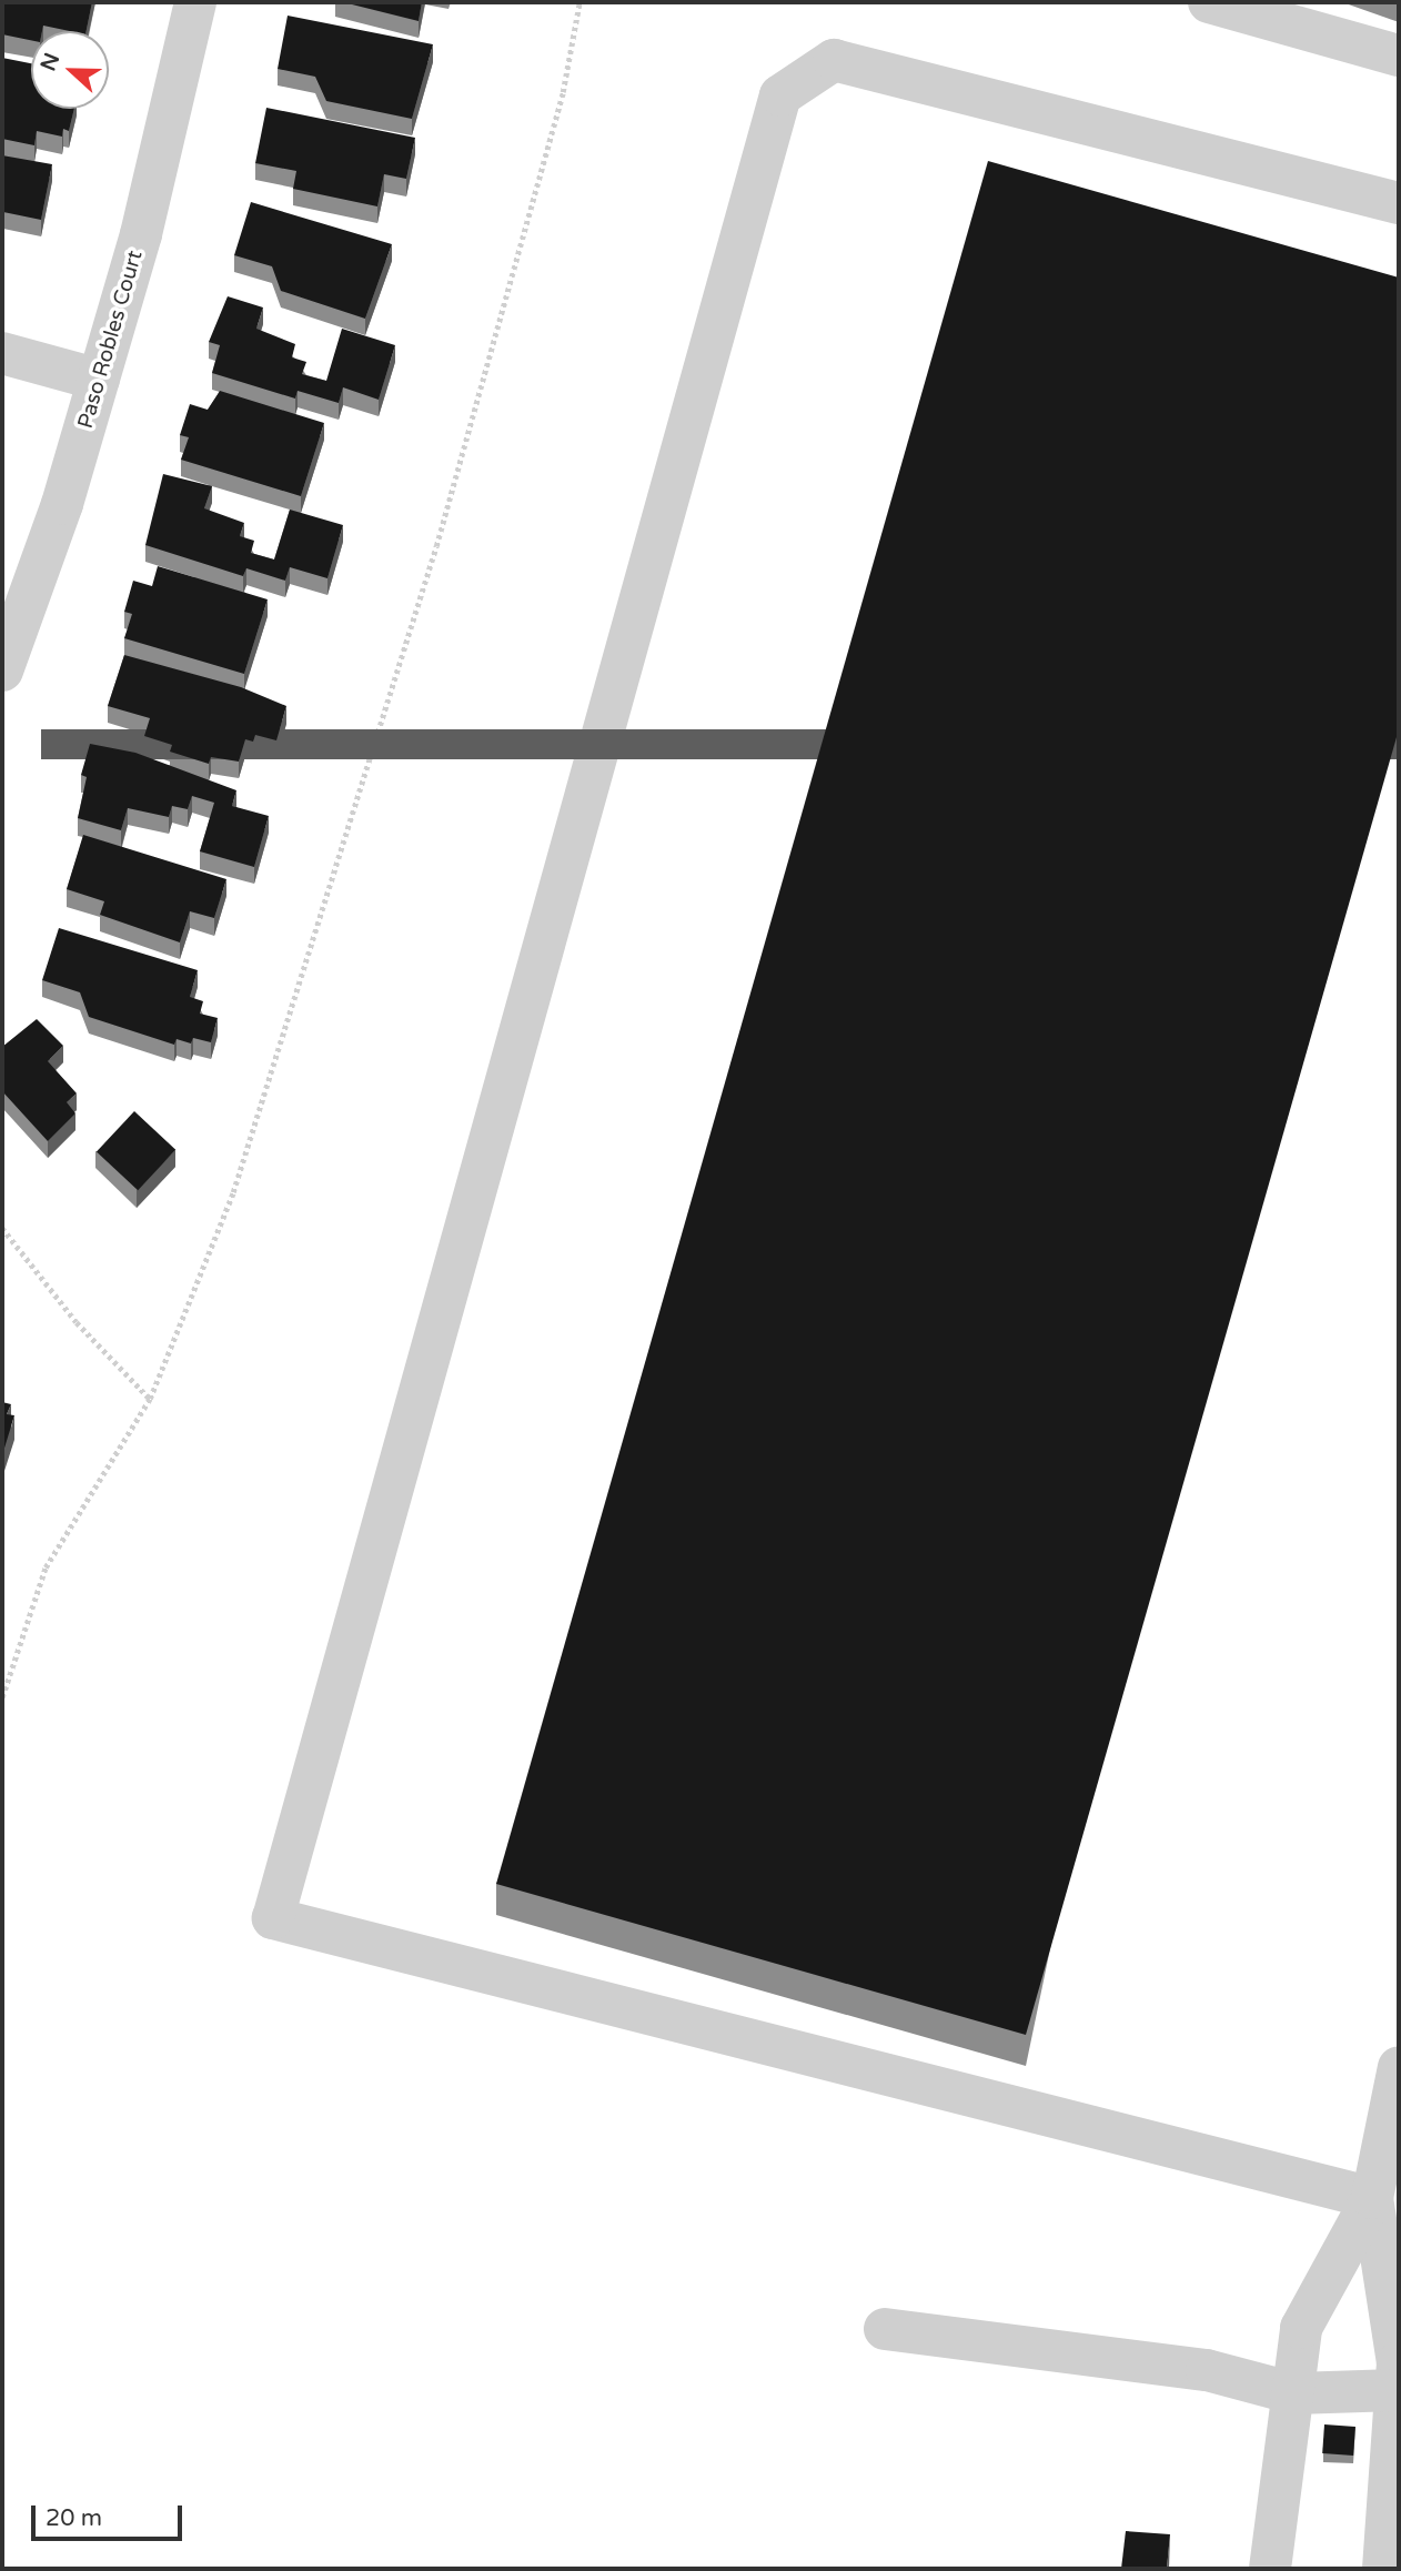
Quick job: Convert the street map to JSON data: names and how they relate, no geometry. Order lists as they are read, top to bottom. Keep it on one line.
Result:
{"streets":{"street":["Paso Robles Court"]},"scale_bar":"20 m","north":"left"}
